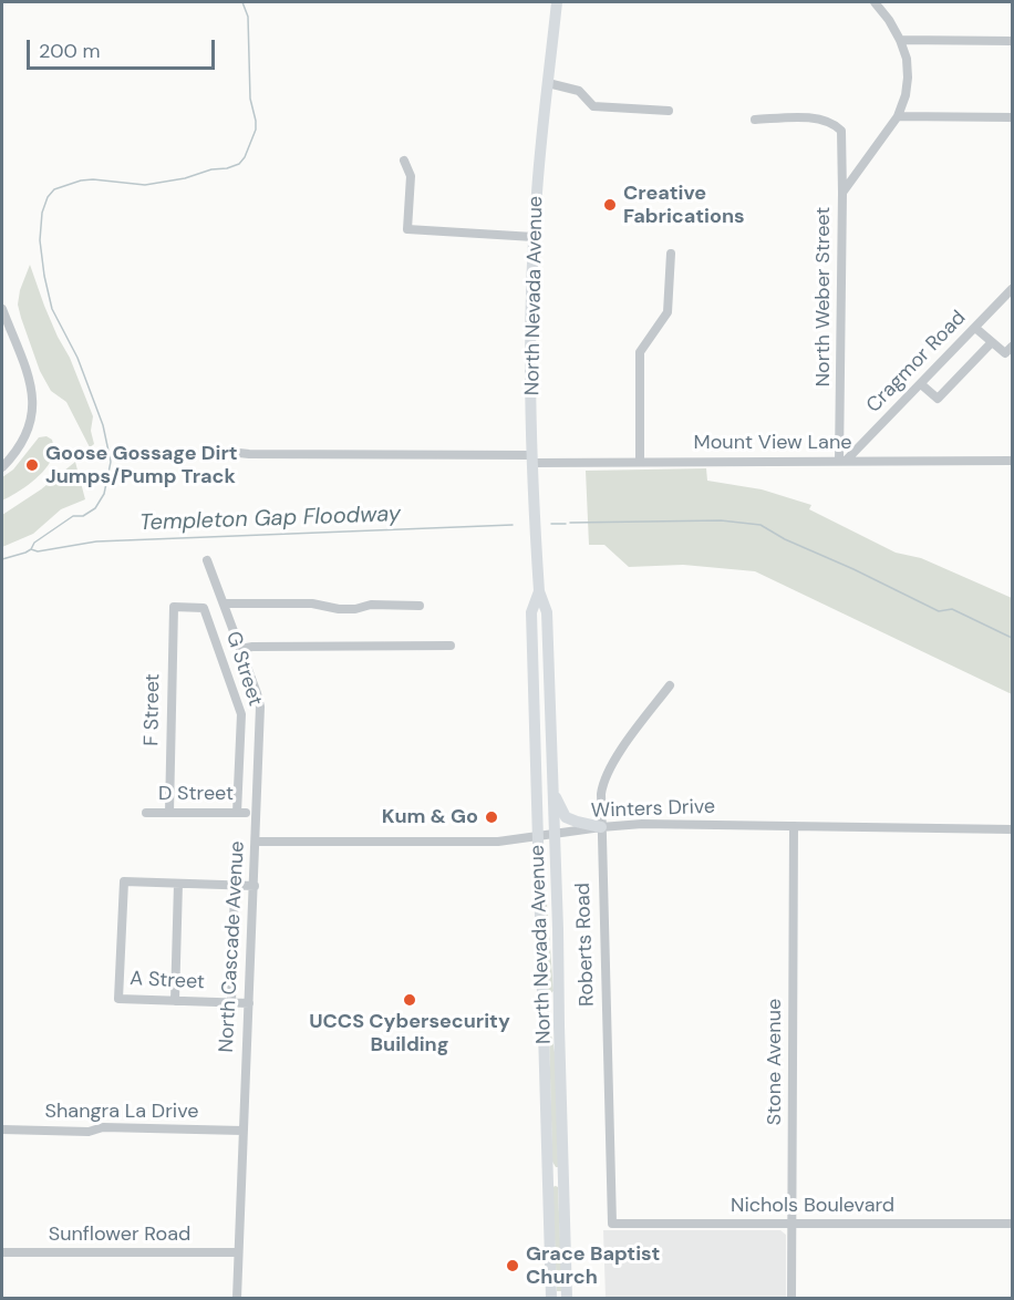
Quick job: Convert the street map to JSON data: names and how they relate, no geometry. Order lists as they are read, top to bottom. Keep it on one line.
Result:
{"streets":{"main road":["North Nevada Avenue"],"street":["North Weber Street","Cragmor Road","Mount View Lane","G Street","F Street","D Street","Winters Drive","Roberts Road","North Cascade Avenue","A Street","Stone Avenue","Shangra La Drive","Nichols Boulevard","Sunflower Road"]},"crossings":[["North Nevada Avenue","Mount View Lane"],["North Nevada Avenue","Winters Drive"],["North Weber Street","Cragmor Road"],["North Weber Street","Mount View Lane"],["Cragmor Road","Mount View Lane"],["G Street","F Street"],["G Street","D Street"],["G Street","North Cascade Avenue"],["F Street","D Street"],["D Street","North Cascade Avenue"],["Winters Drive","Roberts Road"],["Winters Drive","North Cascade Avenue"],["Winters Drive","Stone Avenue"],["Roberts Road","Nichols Boulevard"],["North Cascade Avenue","A Street"],["North Cascade Avenue","Shangra La Drive"],["North Cascade Avenue","Sunflower Road"],["Stone Avenue","Nichols Boulevard"]],"water":["Templeton Gap Floodway"],"places":["Creative Fabrications","Goose Gossage Dirt Jumps/Pump Track","Kum & Go","UCCS Cybersecurity Building","Grace Baptist Church"],"scale_bar":"200 m"}
